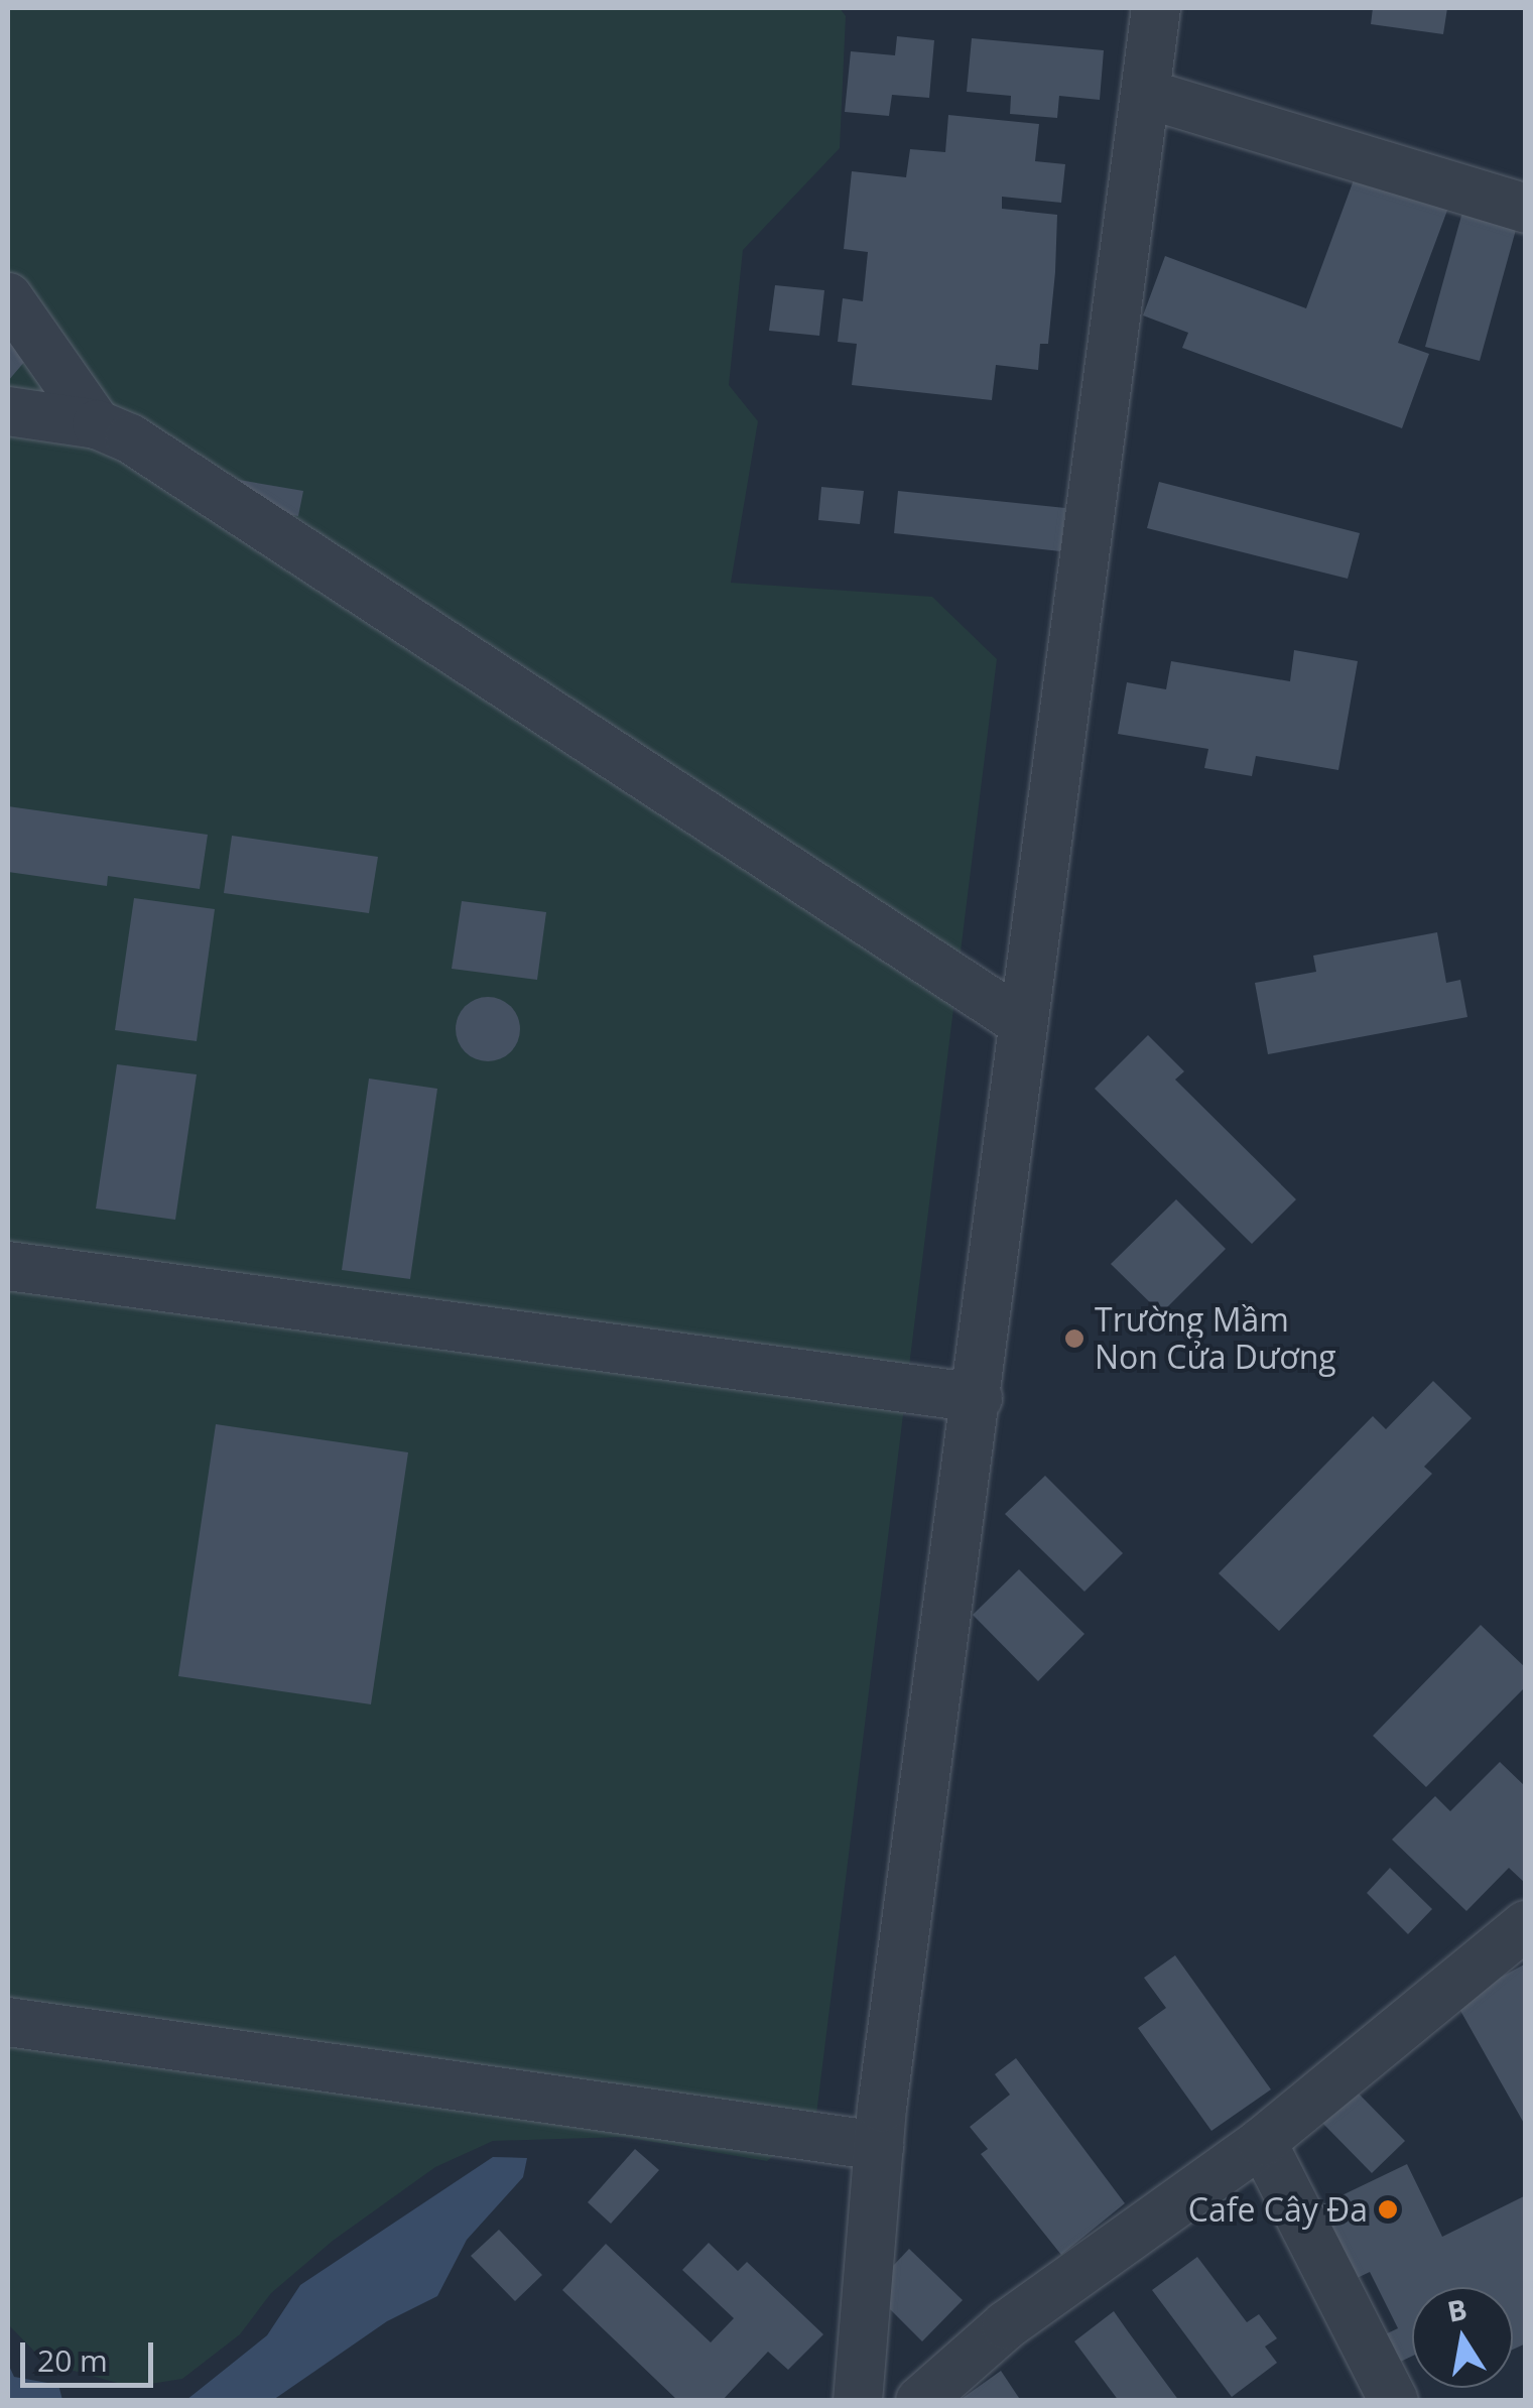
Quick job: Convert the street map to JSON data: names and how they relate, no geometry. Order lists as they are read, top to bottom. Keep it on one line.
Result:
{"places":["Trường Mầm Non Cửa Dương","Cafe Cây Đa"],"scale_bar":"20 m","north":"top"}
